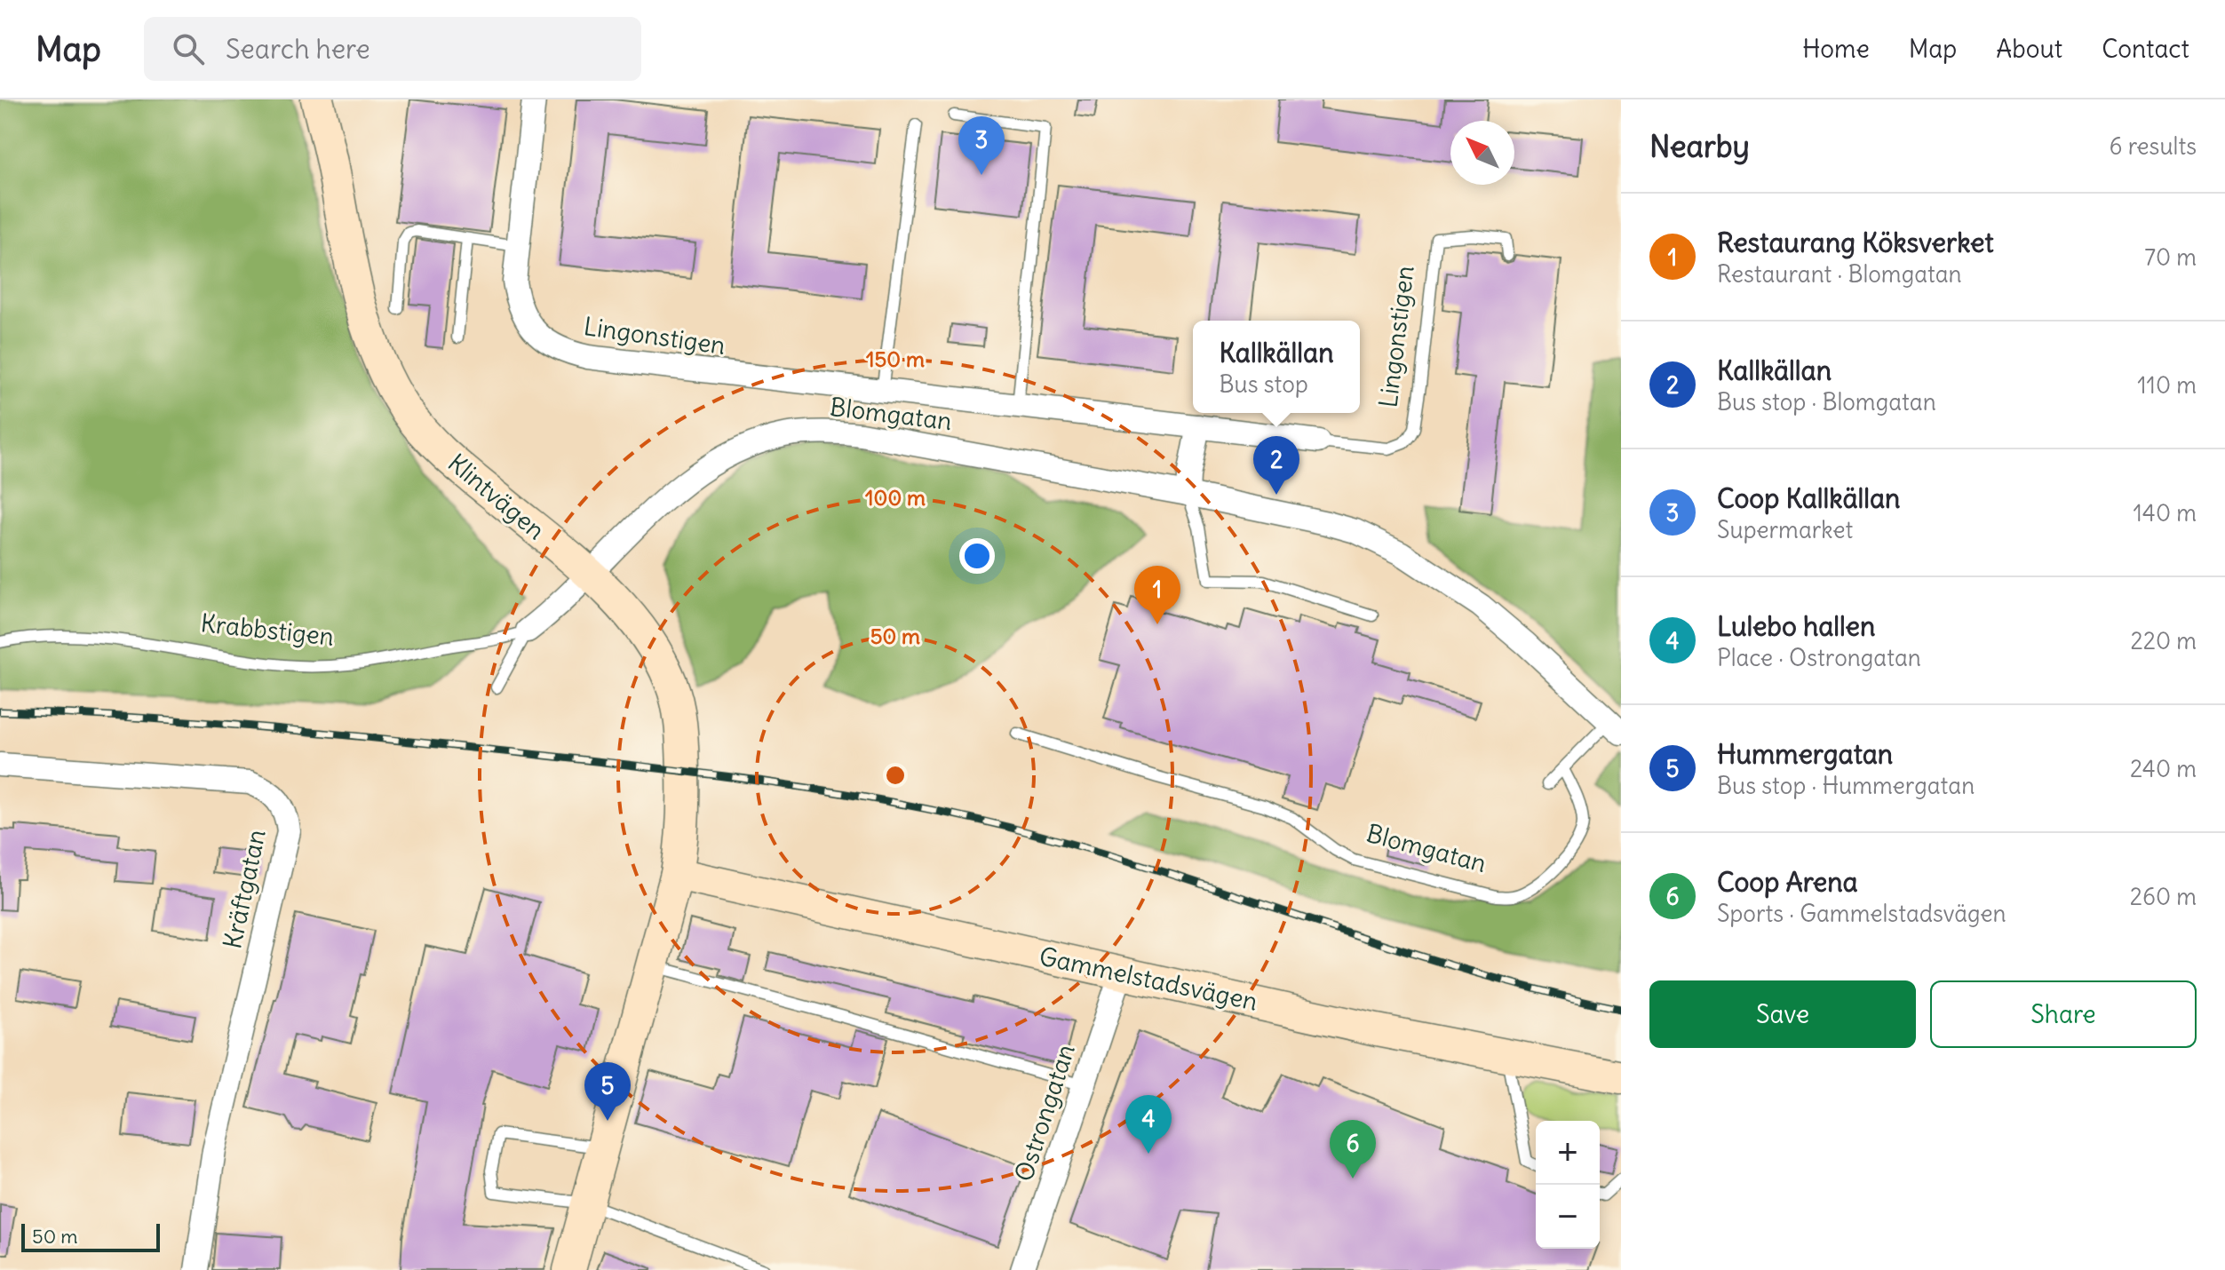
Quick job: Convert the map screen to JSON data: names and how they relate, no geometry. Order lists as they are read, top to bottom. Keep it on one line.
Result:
{"streets":{"street":["Lingonstigen","Blomgatan","Klintvägen","Krabbstigen","Kräftgatan","Gammelstadsvägen","Ostrongatan"]},"crossings":[["Blomgatan","Klintvägen"],["Blomgatan","Krabbstigen"],["Klintvägen","Krabbstigen"],["Klintvägen","Gammelstadsvägen"],["Gammelstadsvägen","Ostrongatan"]],"scale_bar":"50 m","north":"top left","page":{"header":"Map","search":"Search here","nav":["Home","Map","About","Contact"],"heading":["Nearby","6 results"],"pins":["3","2","1","5","4","6"],"list":[{"mark":"1","name":"Restaurang Köksverket","note":"Restaurant · Blomgatan","value":"70 m"},{"mark":"2","name":"Kallkällan","note":"Bus stop · Blomgatan","value":"110 m"},{"mark":"3","name":"Coop Kallkällan","note":"Supermarket","value":"140 m"},{"mark":"4","name":"Lulebo hallen","note":"Place · Ostrongatan","value":"220 m"},{"mark":"5","name":"Hummergatan","note":"Bus stop · Hummergatan","value":"240 m"},{"mark":"6","name":"Coop Arena","note":"Sports · Gammelstadsvägen","value":"260 m"}],"popup":["Kallkällan","Bus stop"],"buttons":["Save","Share"],"map_buttons":["+","−"],"scale":"50 m"},"rings":["150 m","100 m","50 m"]}
